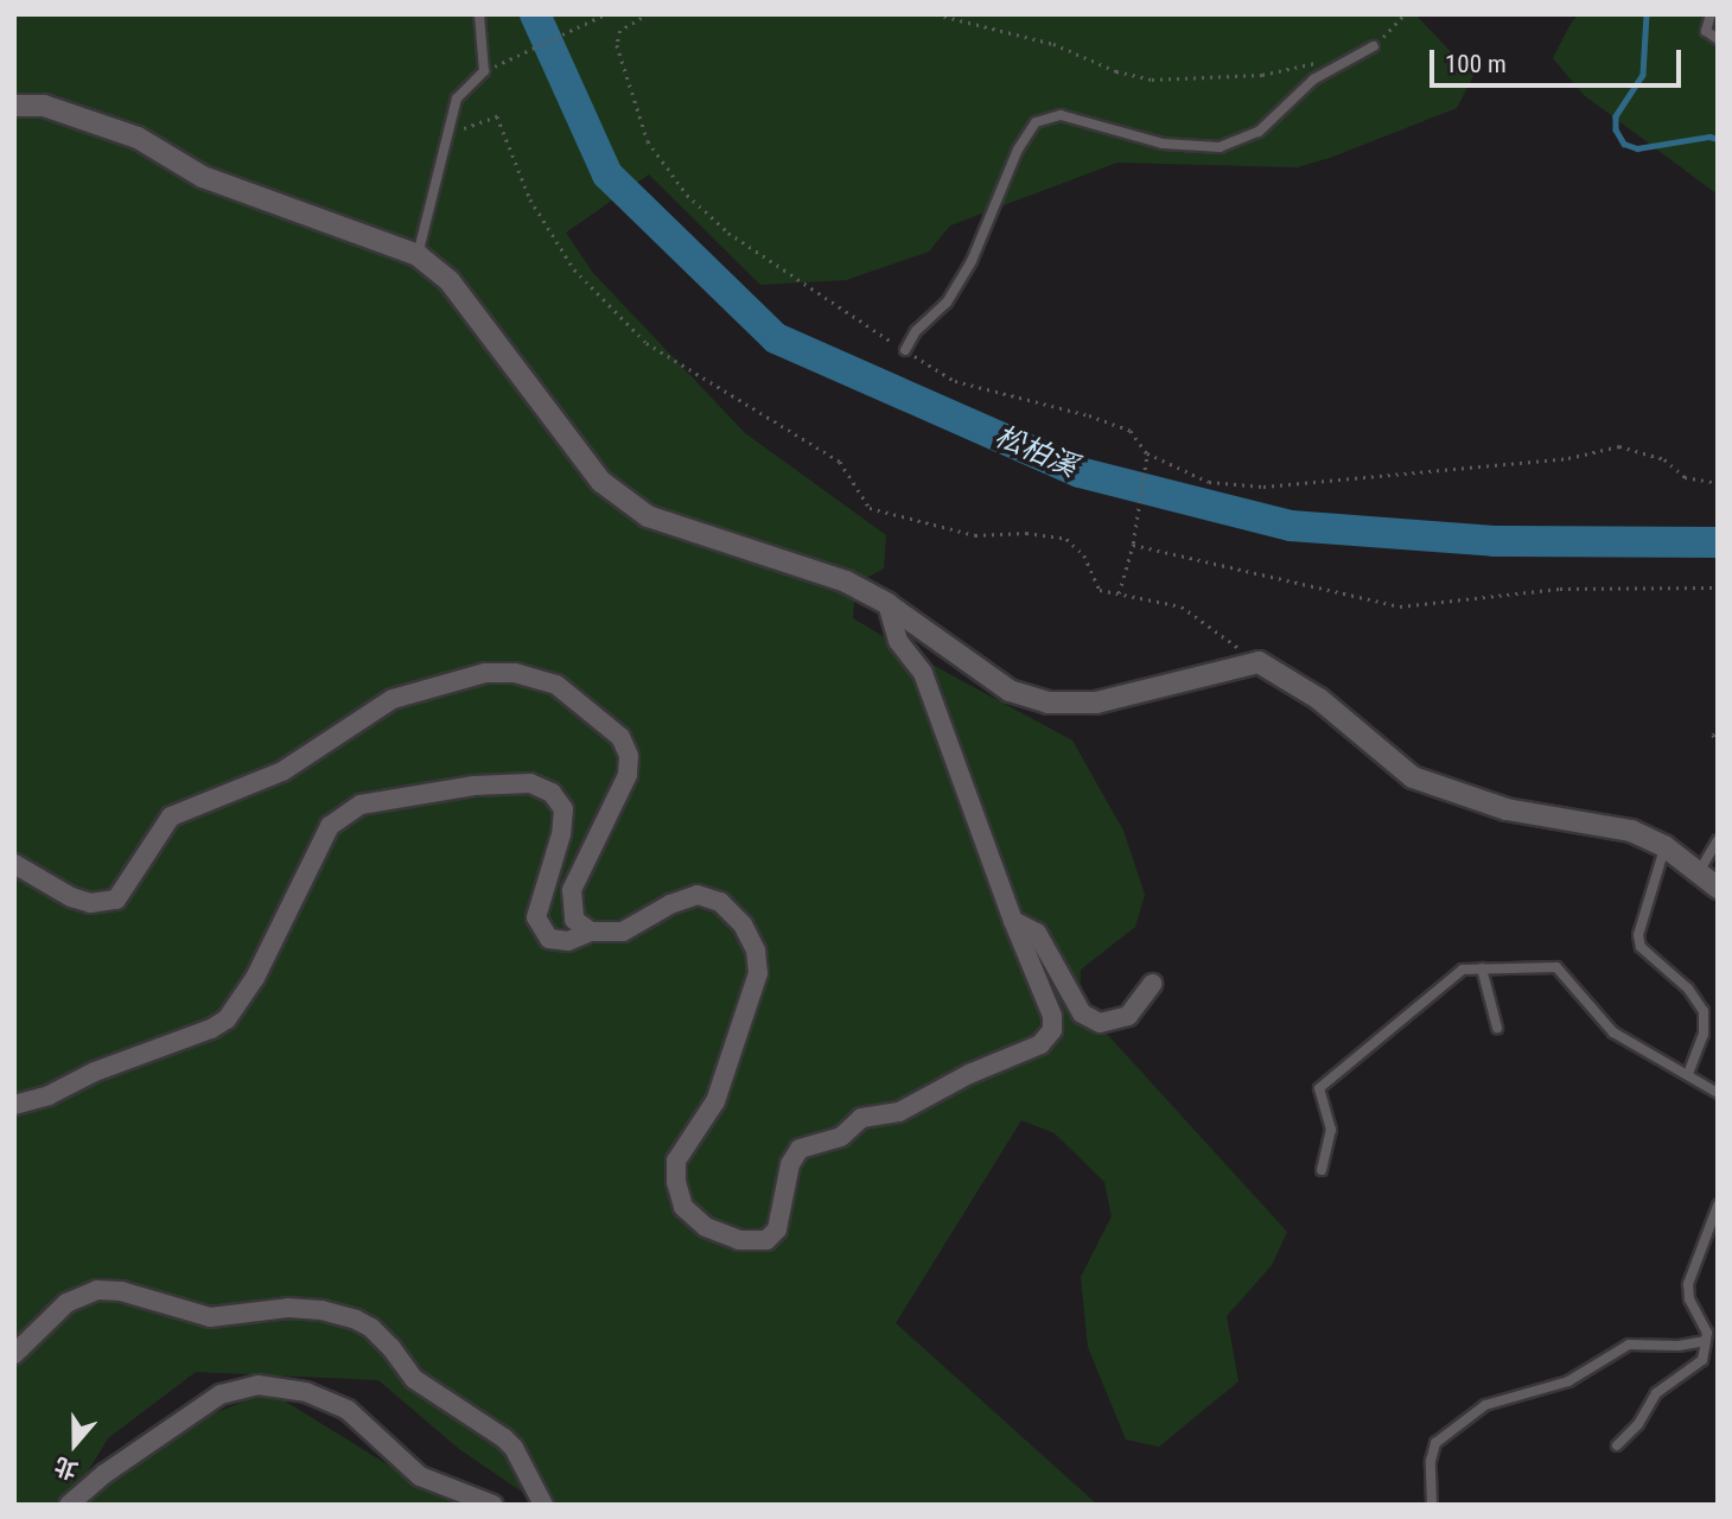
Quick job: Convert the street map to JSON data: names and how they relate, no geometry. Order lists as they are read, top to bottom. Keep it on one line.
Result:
{"water":["松柏溪"],"scale_bar":"100 m","north":"bottom"}
